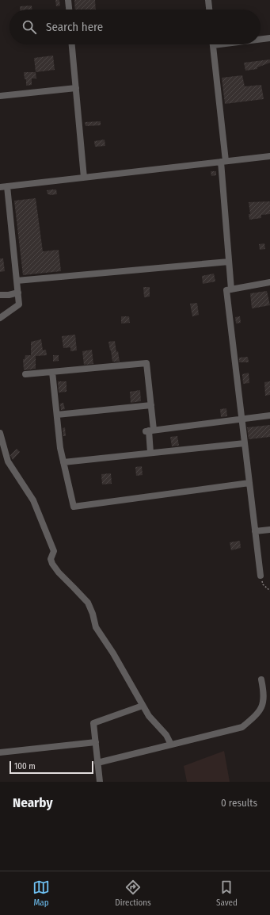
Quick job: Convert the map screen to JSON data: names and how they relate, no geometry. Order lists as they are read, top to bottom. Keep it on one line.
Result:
{"scale_bar":"100 m","page":{"search":"Search here","scale":"100 m","heading":["Nearby","0 results"],"nav":["Map","Directions","Saved"]}}
